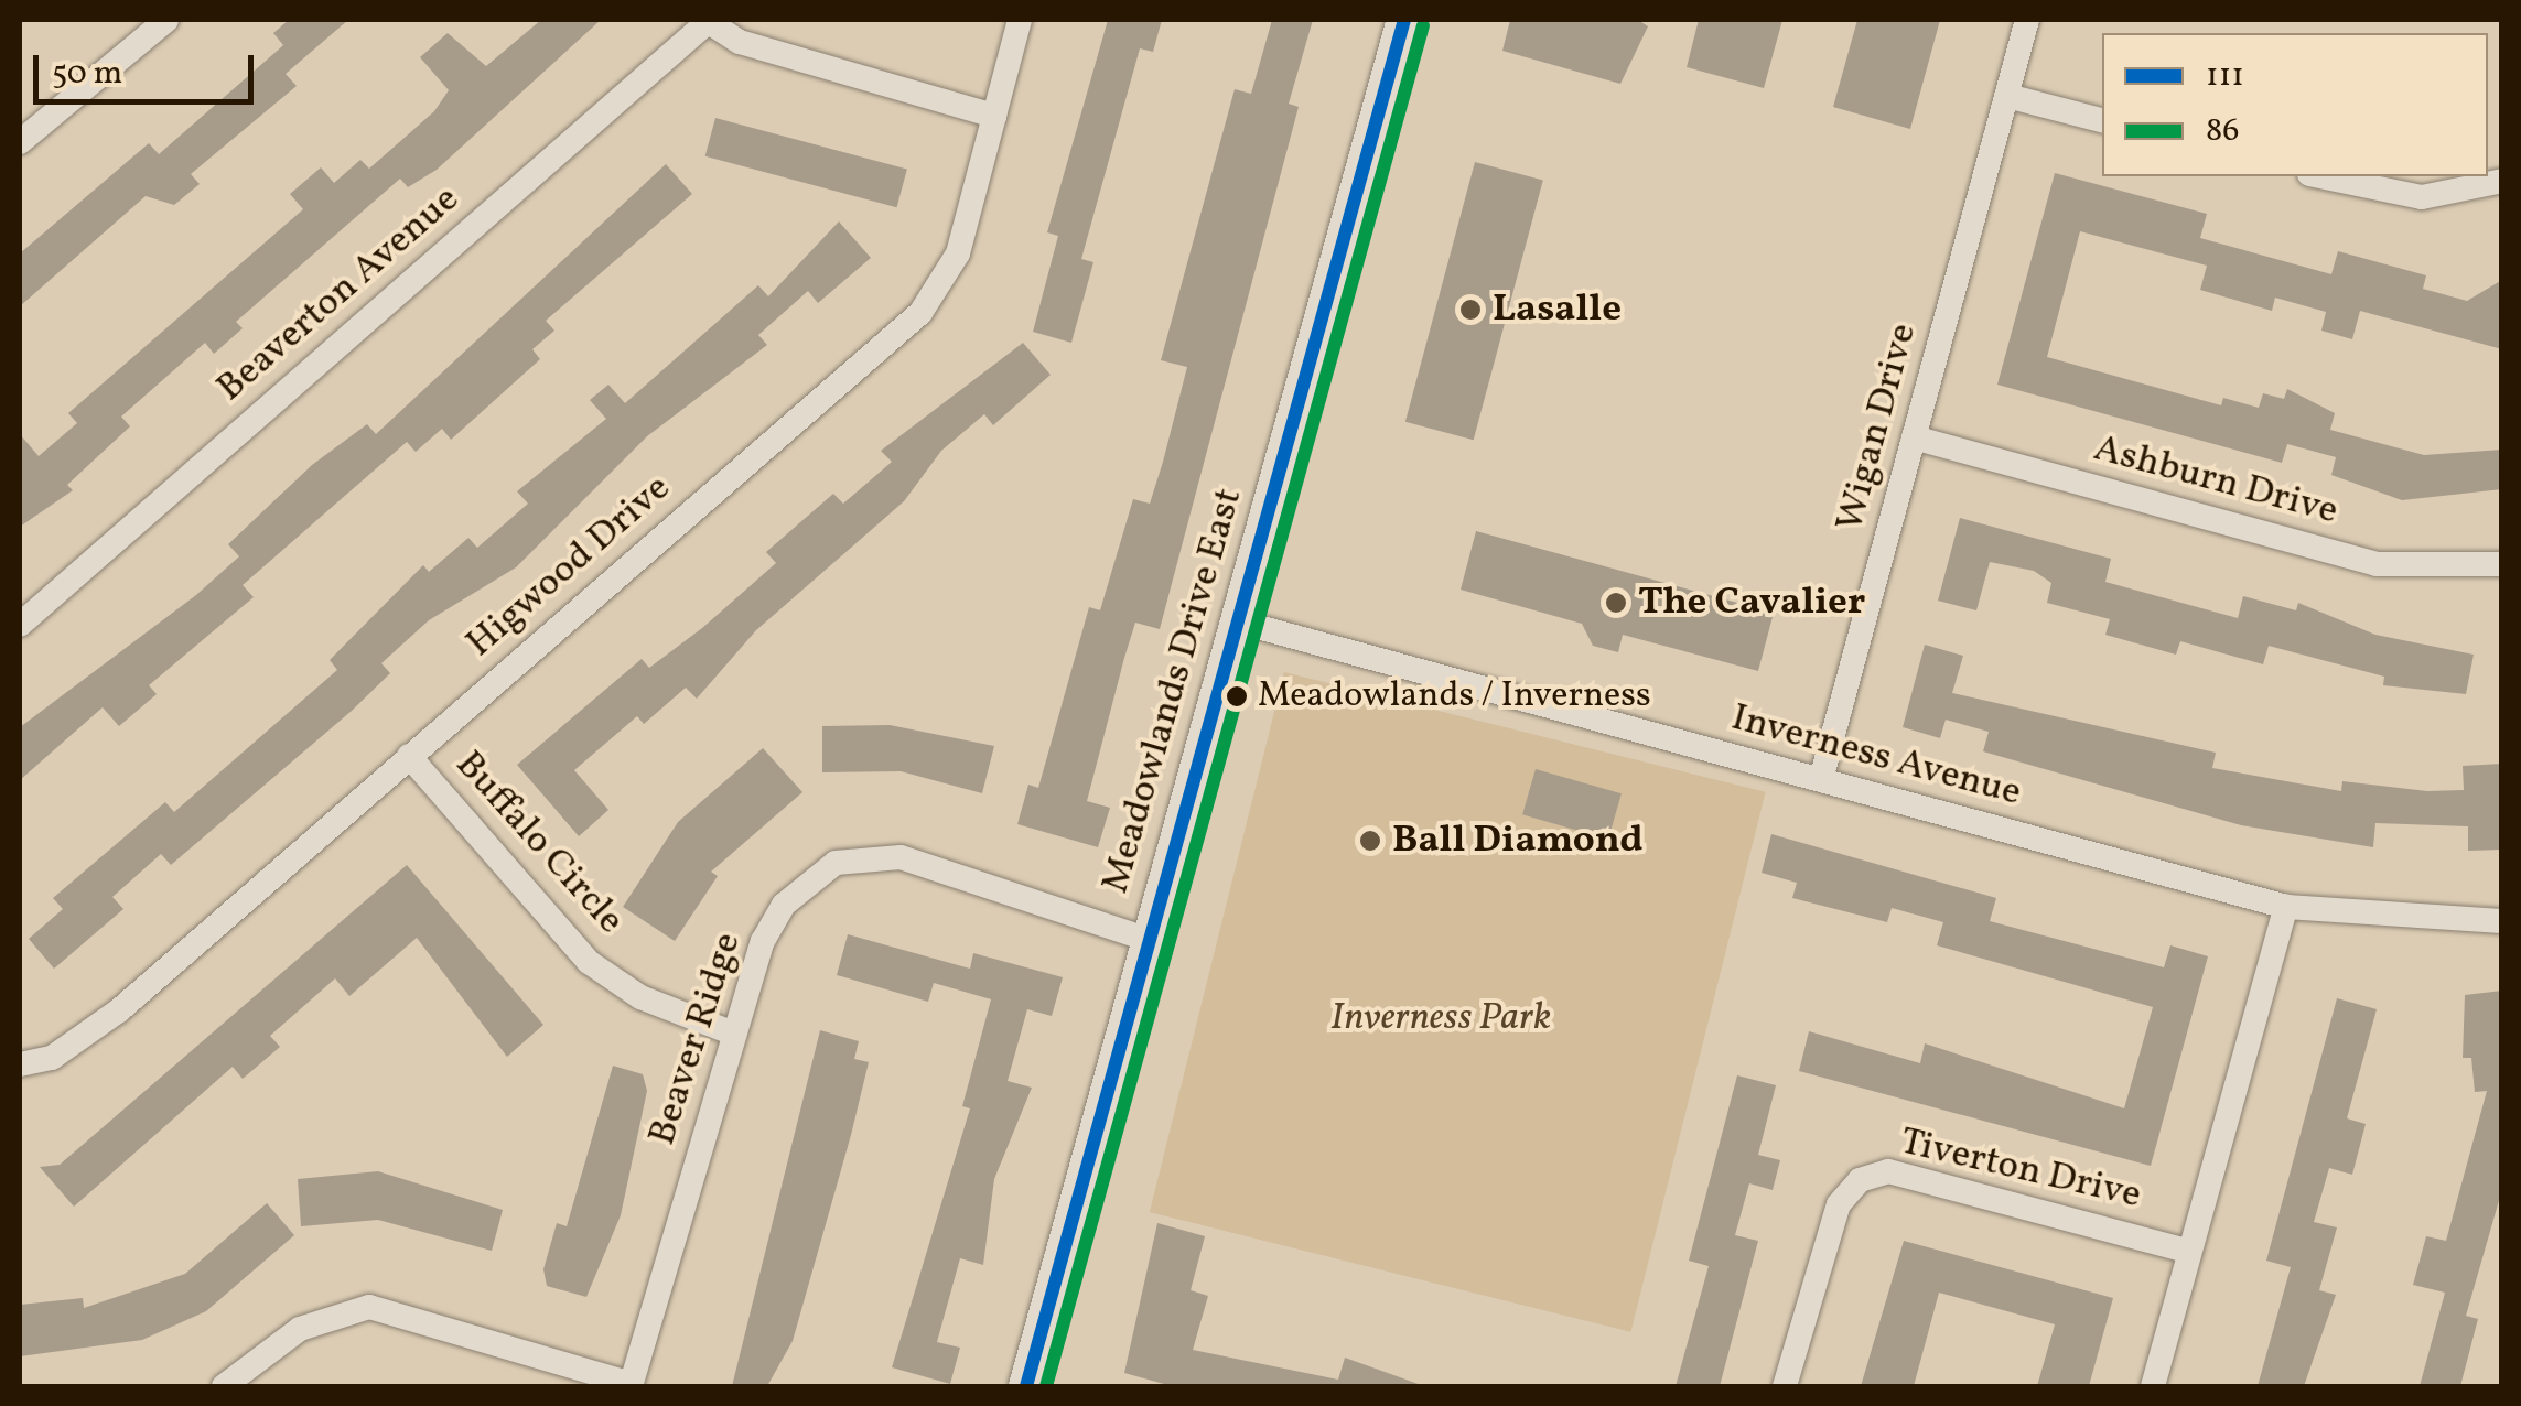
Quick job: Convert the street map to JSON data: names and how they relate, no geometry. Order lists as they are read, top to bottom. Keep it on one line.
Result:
{"streets":{"main road":["Meadowlands Drive East"],"street":["Beaverton Avenue","Wigan Drive","Ashburn Drive","Higwood Drive","Inverness Avenue","Buffalo Circle","Beaver Ridge","Tiverton Drive"]},"crossings":[["Wigan Drive","Ashburn Drive"],["Wigan Drive","Inverness Avenue"],["Higwood Drive","Buffalo Circle"],["Meadowlands Drive East","Inverness Avenue"],["Meadowlands Drive East","Beaver Ridge"],["Buffalo Circle","Beaver Ridge"]],"parks":["Inverness Park"],"places":["Lasalle","The Cavalier","Meadowlands / Inverness","Ball Diamond"],"lines":["transit line 111","transit line 86"],"legend":["111","86"],"scale_bar":"50 m"}
